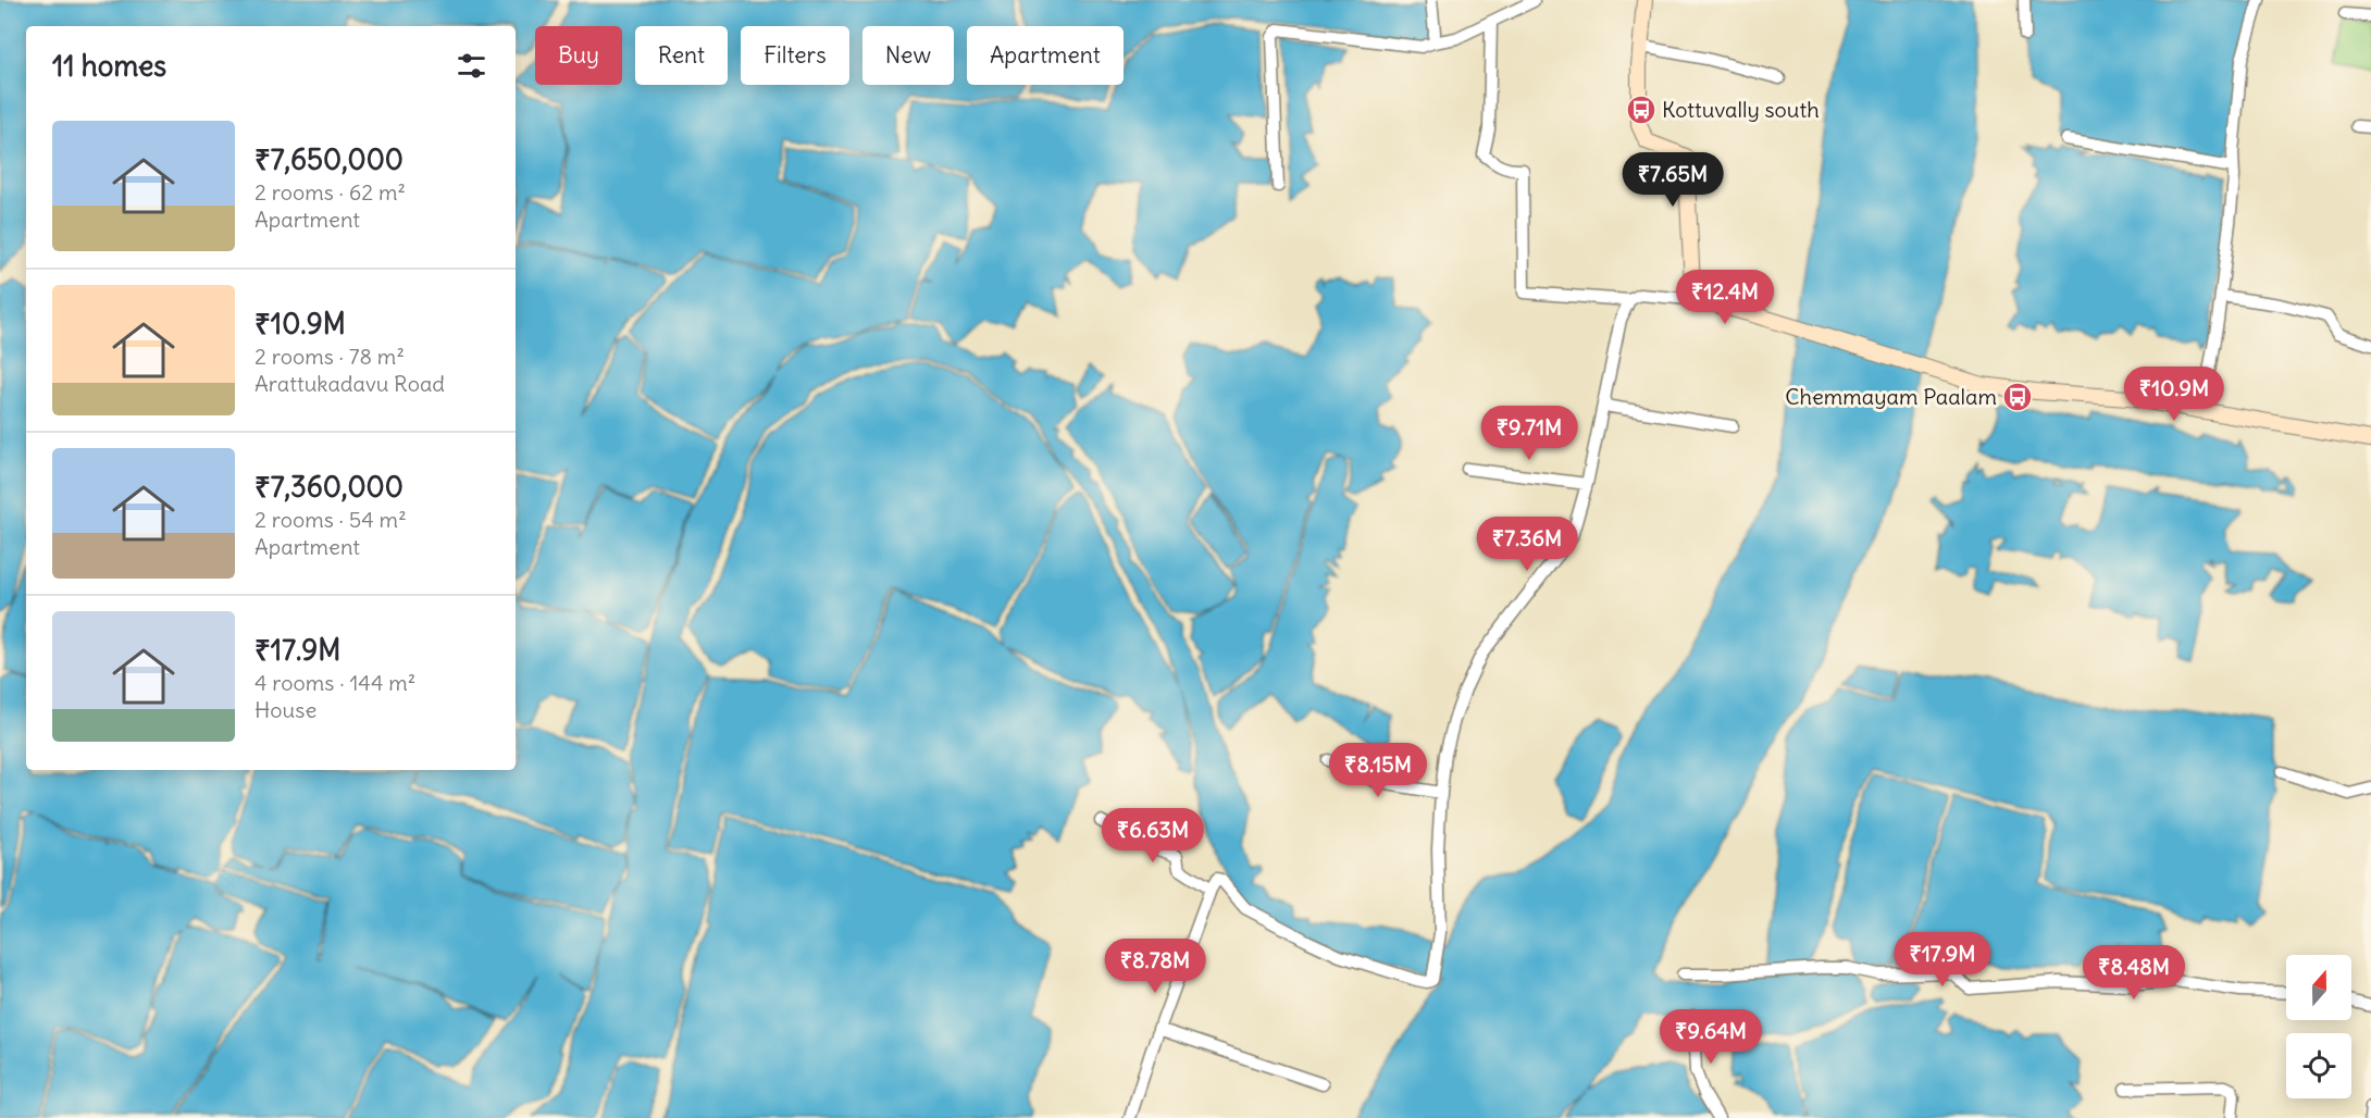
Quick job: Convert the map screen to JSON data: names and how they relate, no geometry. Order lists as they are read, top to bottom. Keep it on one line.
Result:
{"places":{"bus stop":["Kottuvally south","Chemmayam Paalam"]},"north":"top","page":{"chip":["Buy","Rent","Filters","New","Apartment"],"heading":"11 homes","list":[{"name":"₹7,650,000","note":"2 rooms · 62 m² · Apartment"},{"name":"₹10.9M","note":"2 rooms · 78 m² · Arattukadavu Road"},{"name":"₹7,360,000","note":"2 rooms · 54 m² · Apartment"},{"name":"₹17.9M","note":"4 rooms · 144 m² · House"}],"price":["₹7.65M","₹12.4M","₹10.9M","₹9.71M","₹7.36M","₹8.15M","₹6.63M","₹17.9M","₹8.78M","₹8.48M","₹9.64M"]}}
